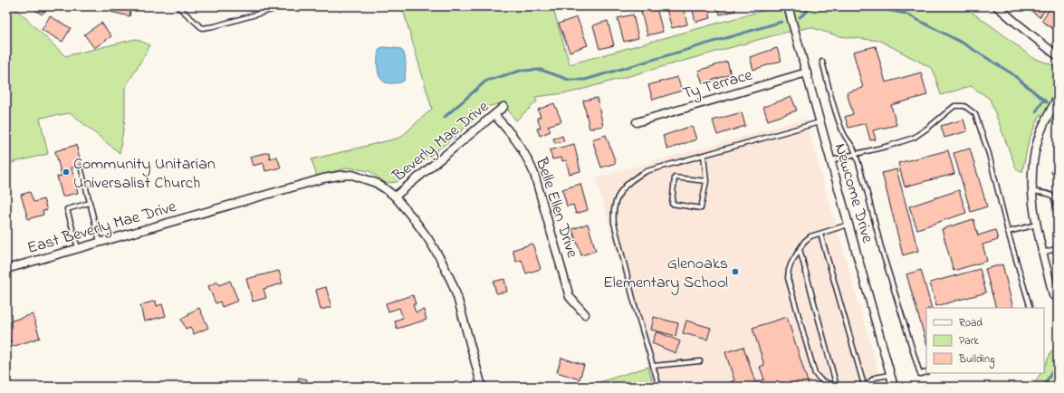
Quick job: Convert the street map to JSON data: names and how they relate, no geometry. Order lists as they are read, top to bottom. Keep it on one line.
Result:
{"streets":{"street":["Ty Terrace","Beverly Mae Drive","Newcome Drive","Belle Ellen Drive","East Beverly Mae Drive"]},"crossings":[["Ty Terrace","Newcome Drive"],["Beverly Mae Drive","Belle Ellen Drive"],["Beverly Mae Drive","East Beverly Mae Drive"]],"places":["Community Unitarian Universalist Church","Glenoaks Elementary School"],"legend":["Road","Park","Building"]}
